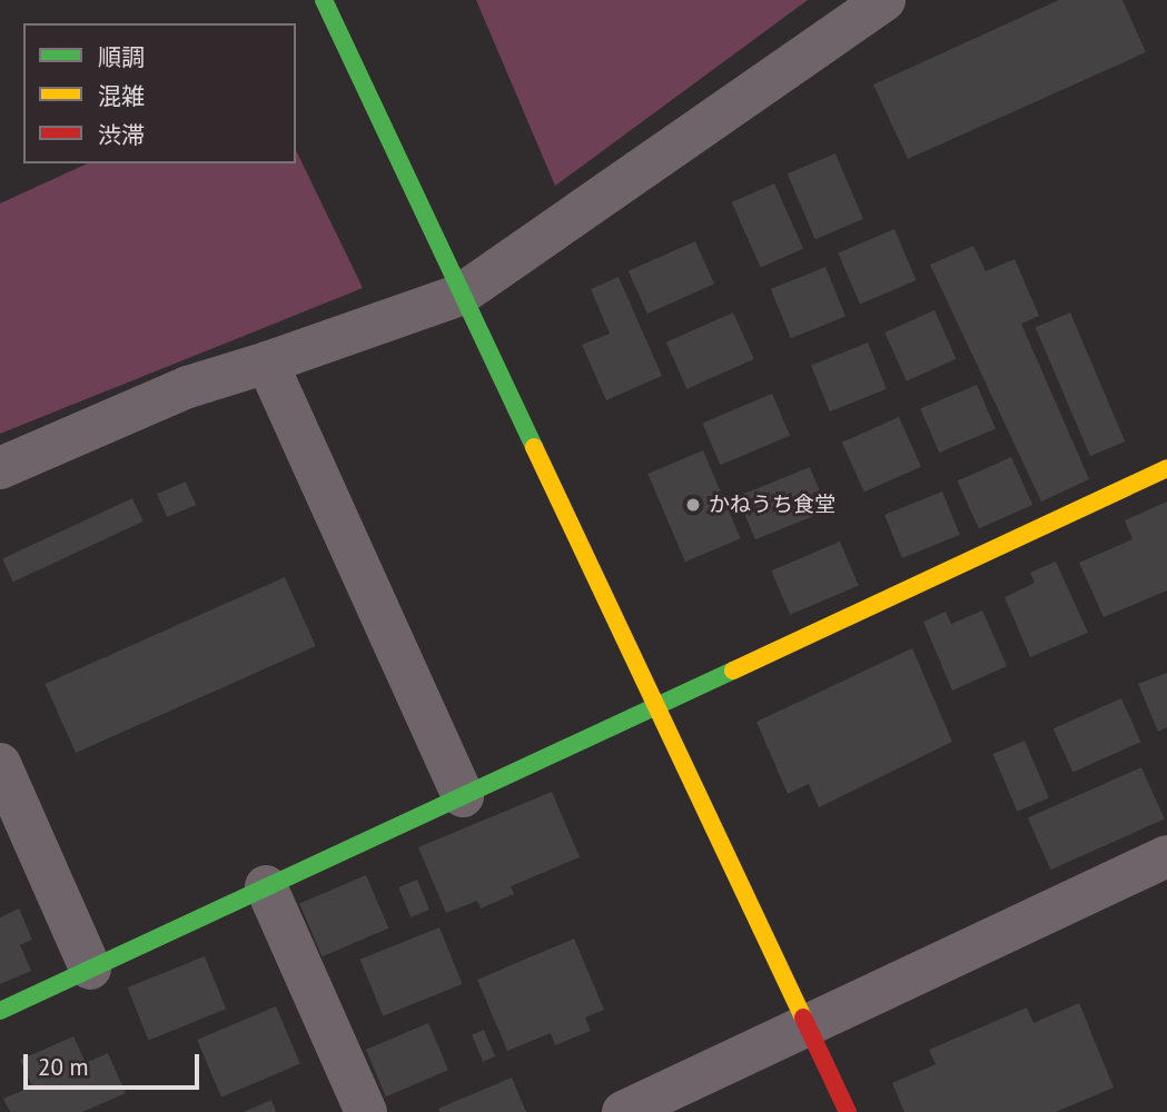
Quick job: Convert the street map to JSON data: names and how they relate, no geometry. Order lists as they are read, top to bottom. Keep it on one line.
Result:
{"places":["かねうち食堂"],"legend":["順調","混雑","渋滞"],"scale_bar":"20 m"}
